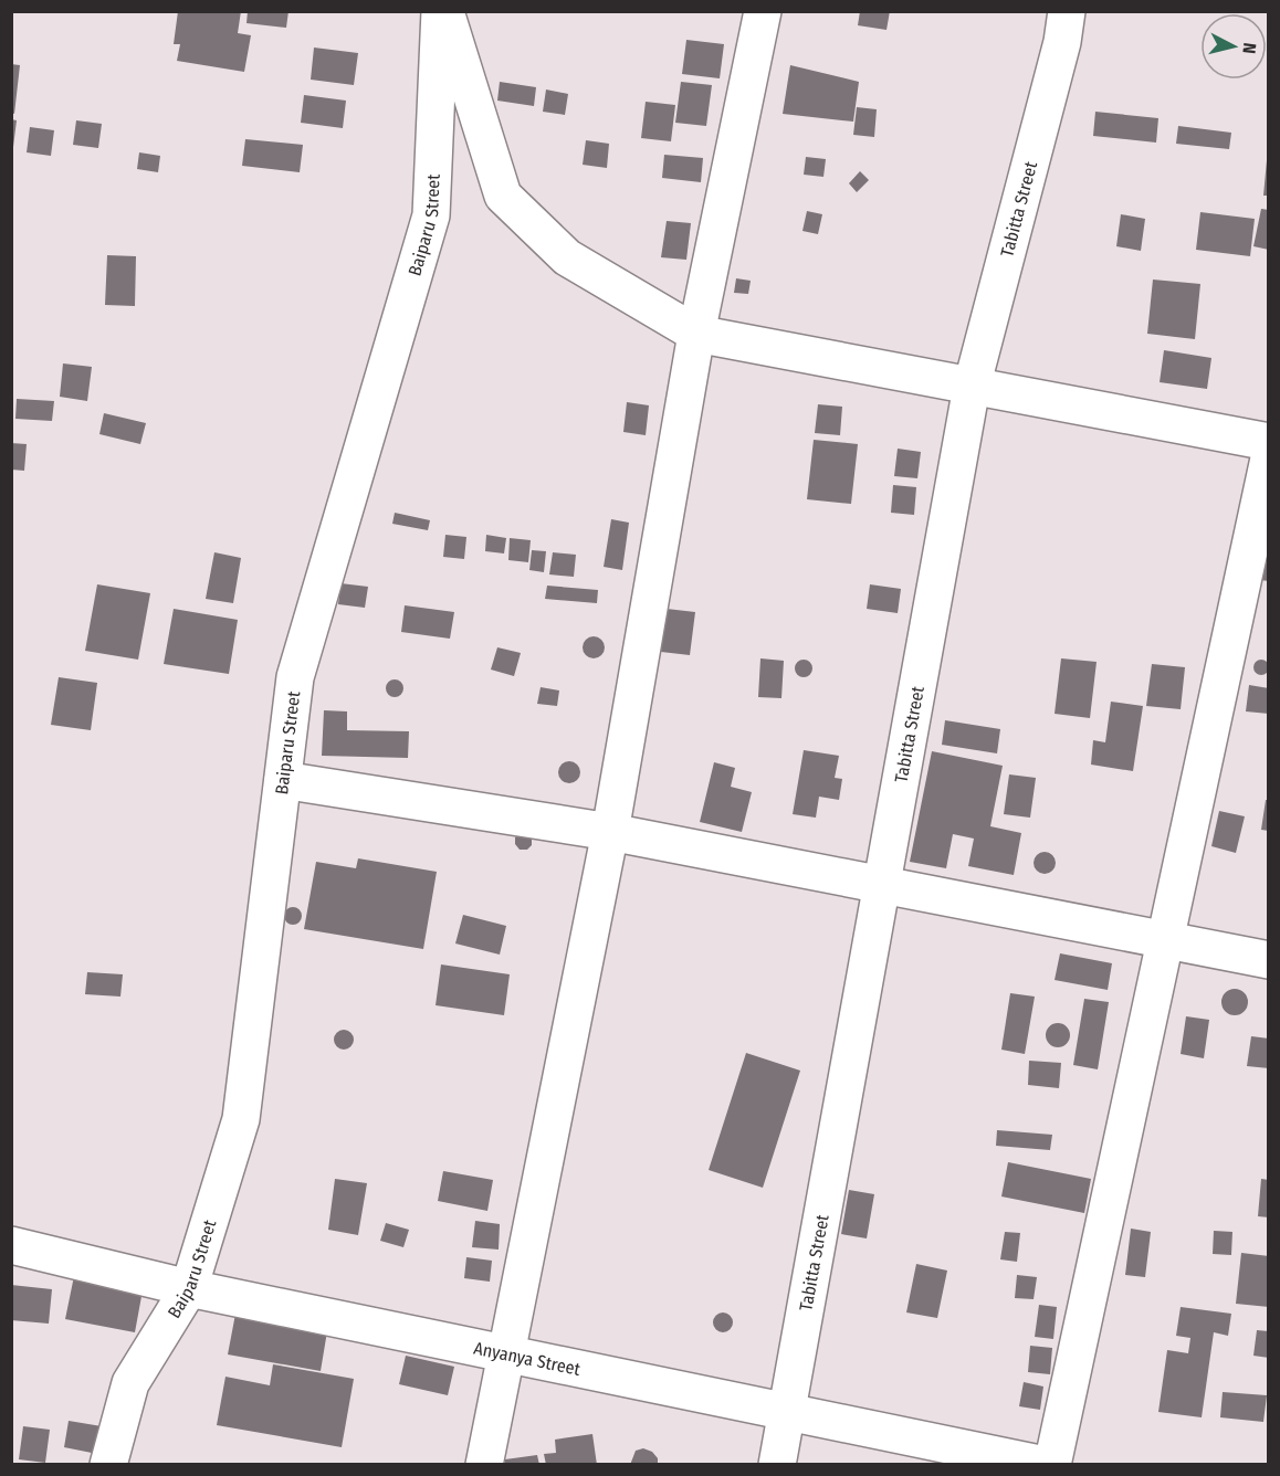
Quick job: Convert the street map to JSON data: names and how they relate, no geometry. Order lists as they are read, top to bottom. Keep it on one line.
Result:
{"streets":{"street":["Tabitta Street","Baiparu Street","Anyanya Street"]},"crossings":[["Tabitta Street","Anyanya Street"],["Baiparu Street","Anyanya Street"]],"north":"right"}
